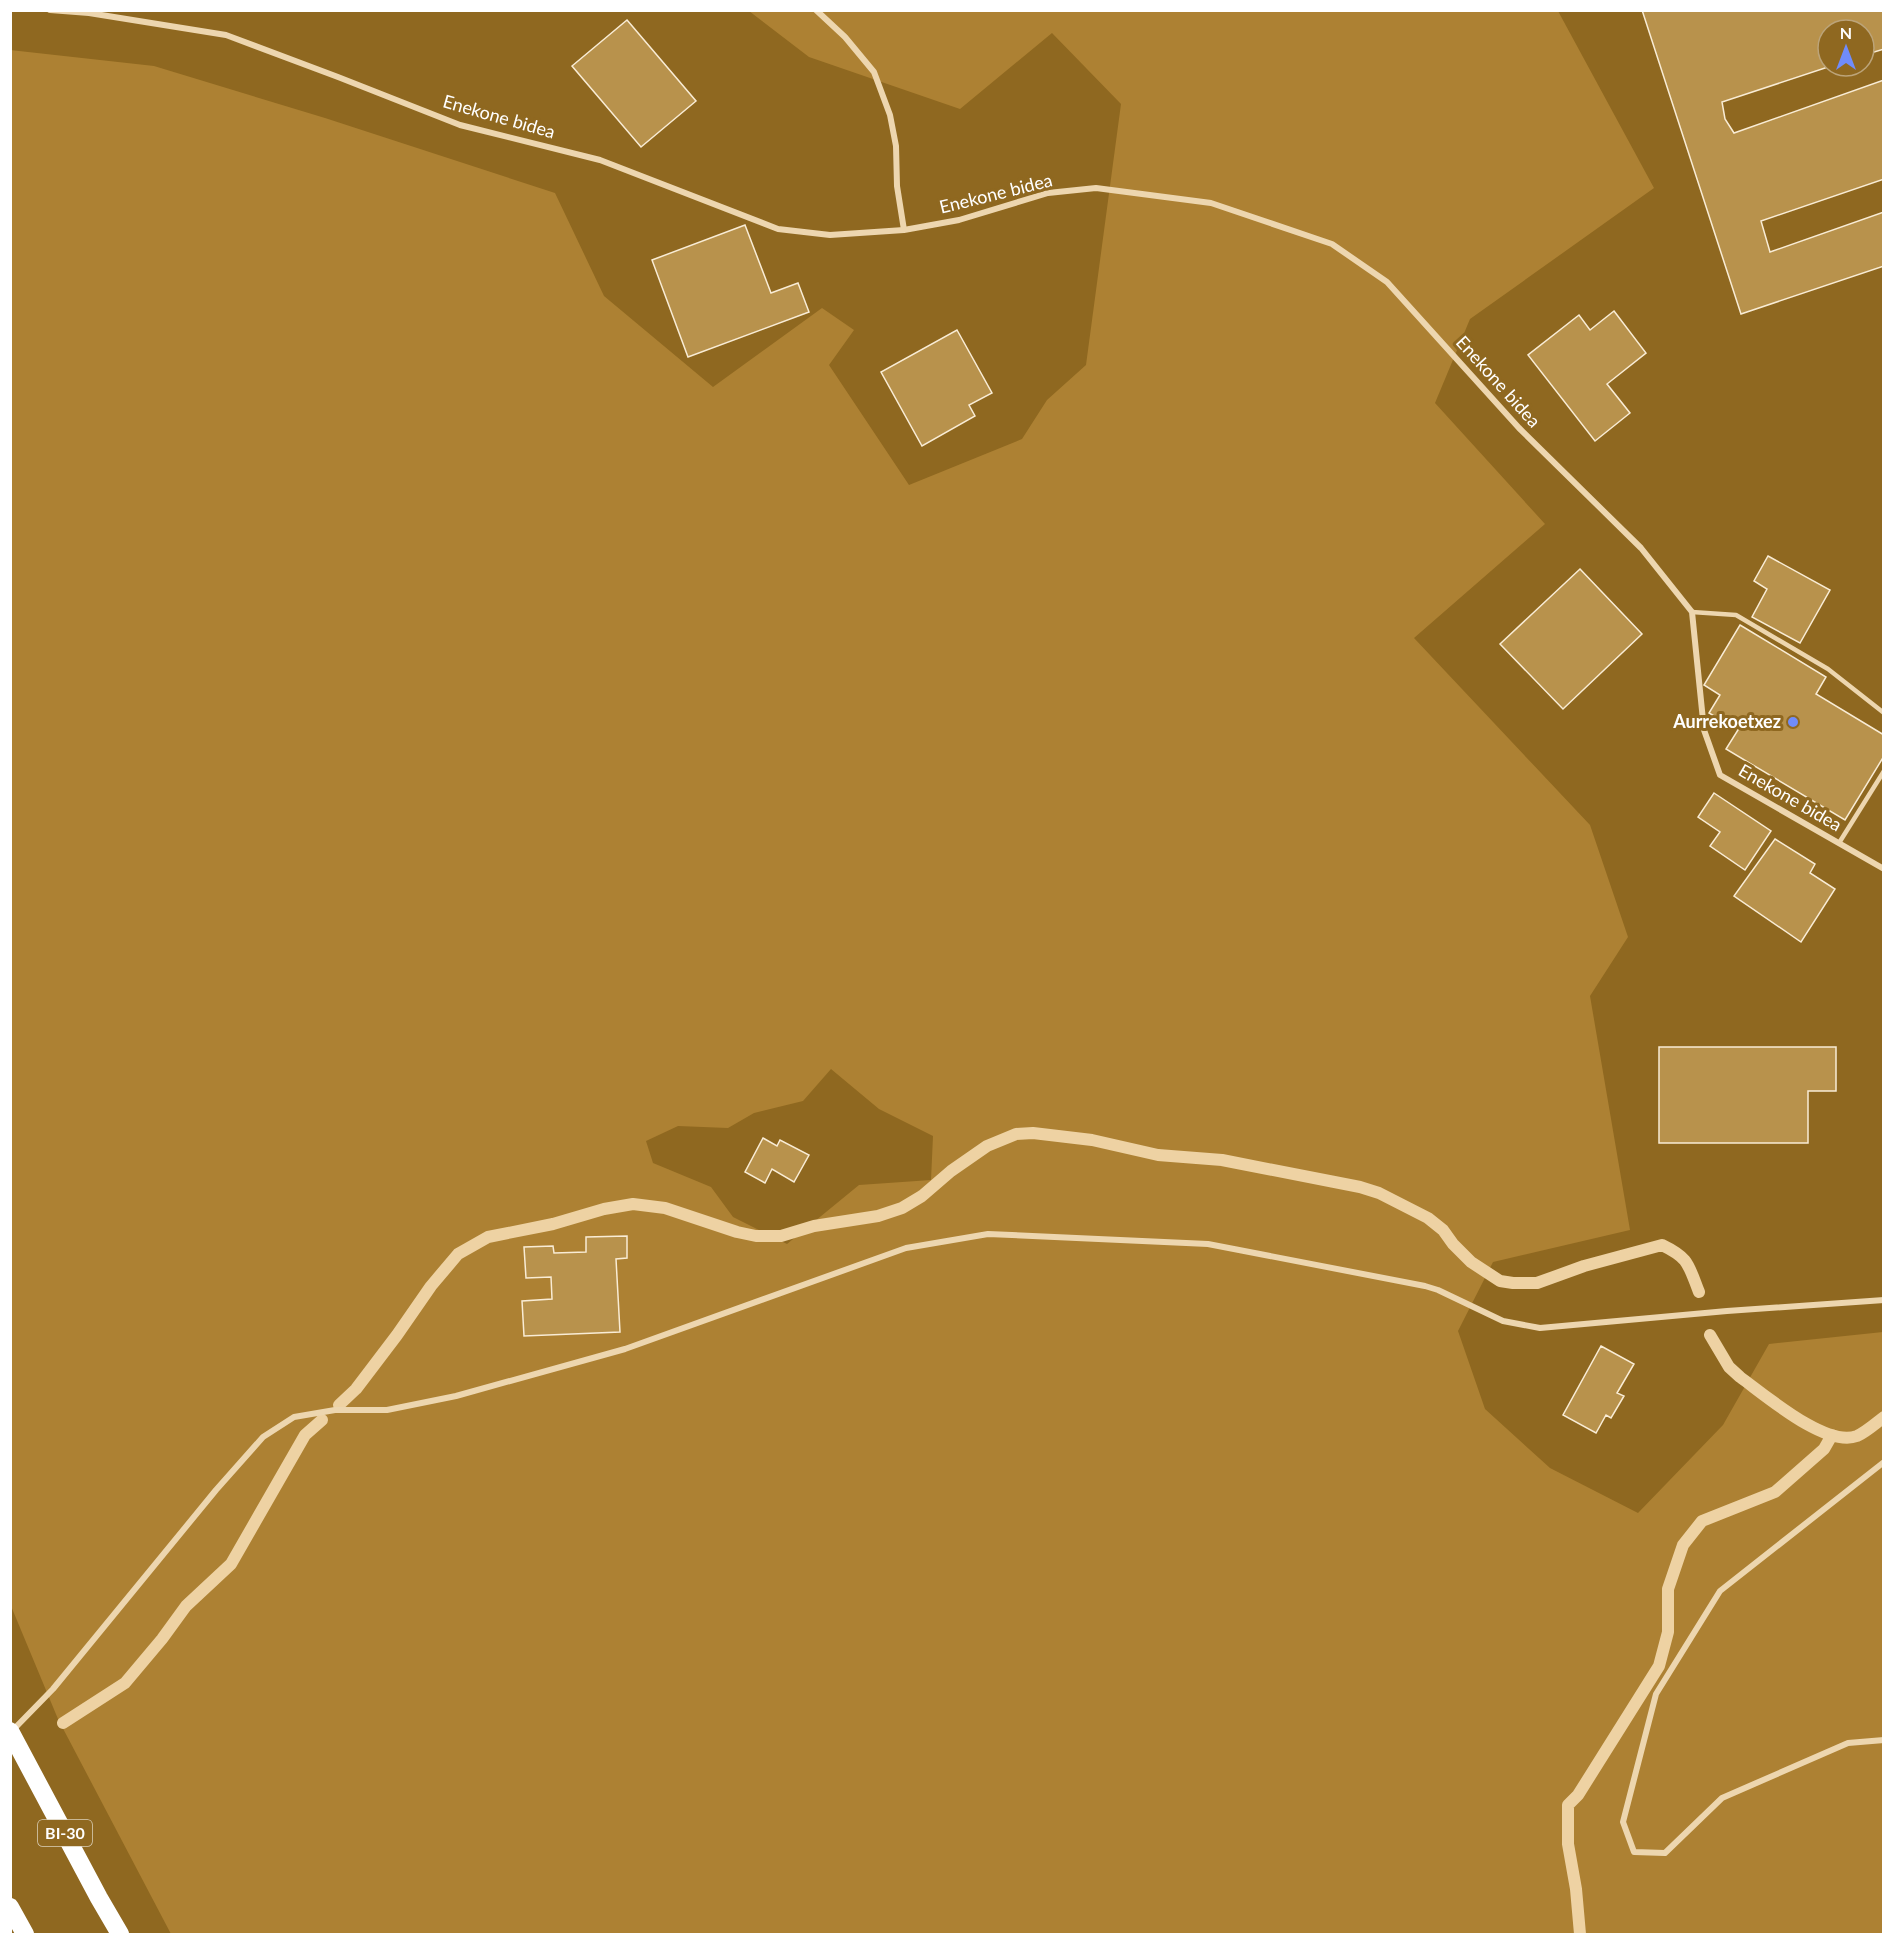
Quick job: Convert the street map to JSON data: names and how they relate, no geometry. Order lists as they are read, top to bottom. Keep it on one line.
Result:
{"streets":{"highway":["BI-30"],"street":["Enekone bidea"]},"places":["Aurrekoetxez"],"north":"top"}
